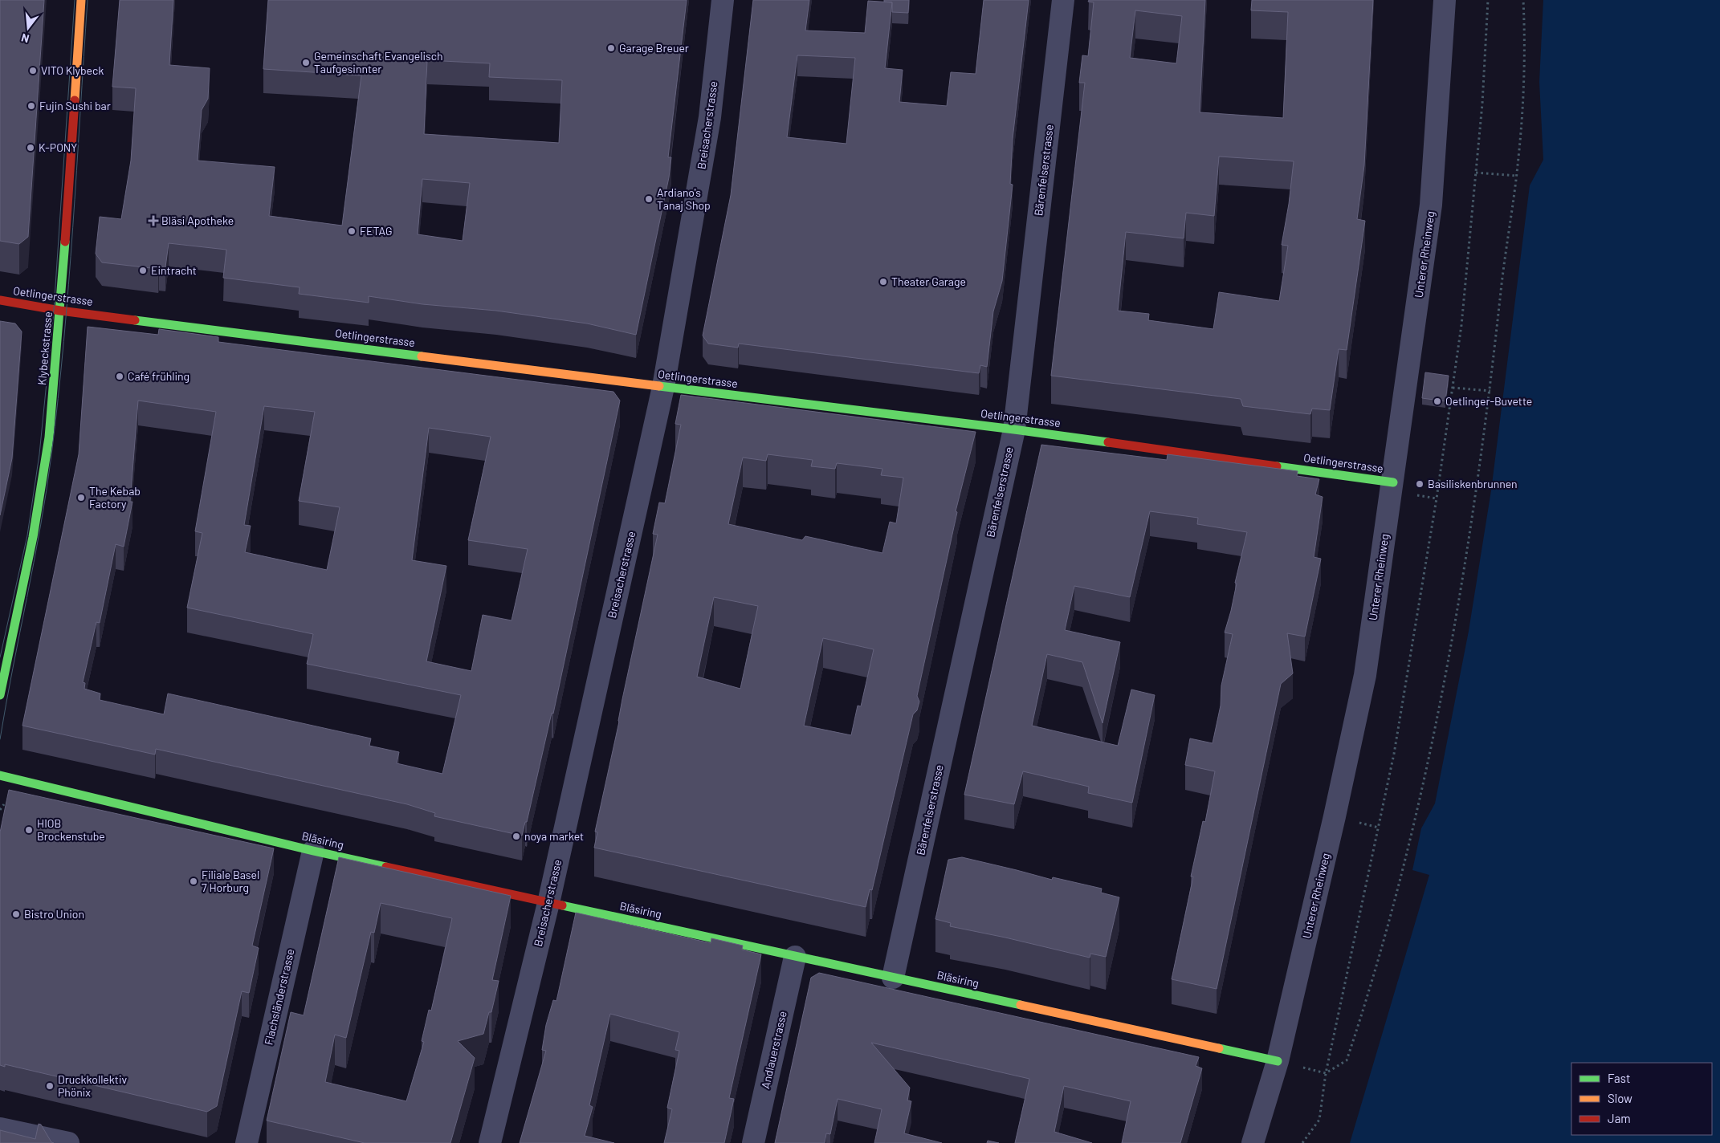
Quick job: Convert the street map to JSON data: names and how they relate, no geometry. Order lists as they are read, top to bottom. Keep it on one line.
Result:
{"streets":{"street":["Breisacherstrasse","Bärenfelserstrasse","Unterer Rheinweg","Oetlingerstrasse","Klybeckstrasse","Bläsiring","Flachsländerstrasse","Andlauerstrasse"]},"crossings":[["Breisacherstrasse","Oetlingerstrasse"],["Breisacherstrasse","Bläsiring"],["Bärenfelserstrasse","Oetlingerstrasse"],["Bärenfelserstrasse","Bläsiring"],["Unterer Rheinweg","Oetlingerstrasse"],["Unterer Rheinweg","Bläsiring"],["Oetlingerstrasse","Klybeckstrasse"],["Bläsiring","Flachsländerstrasse"],["Bläsiring","Andlauerstrasse"]],"places":{"other":["Garage Breuer","Gemeinschaft Evangelisch Taufgesinnter","VITO Klybeck","Fujin Sushi bar","K-PONY","Ardiano's Tanaj Shop","FETAG","Eintracht","Theater Garage","Café frühling","Oetlinger-Buvette","Basiliskenbrunnen","The Kebab Factory","HIOB Brockenstube","noya market","Filiale Basel 7 Horburg","Bistro Union","Druckkollektiv Phönix"],"health":["Bläsi Apotheke"]},"legend":["Fast","Slow","Jam"],"north":"bottom"}
